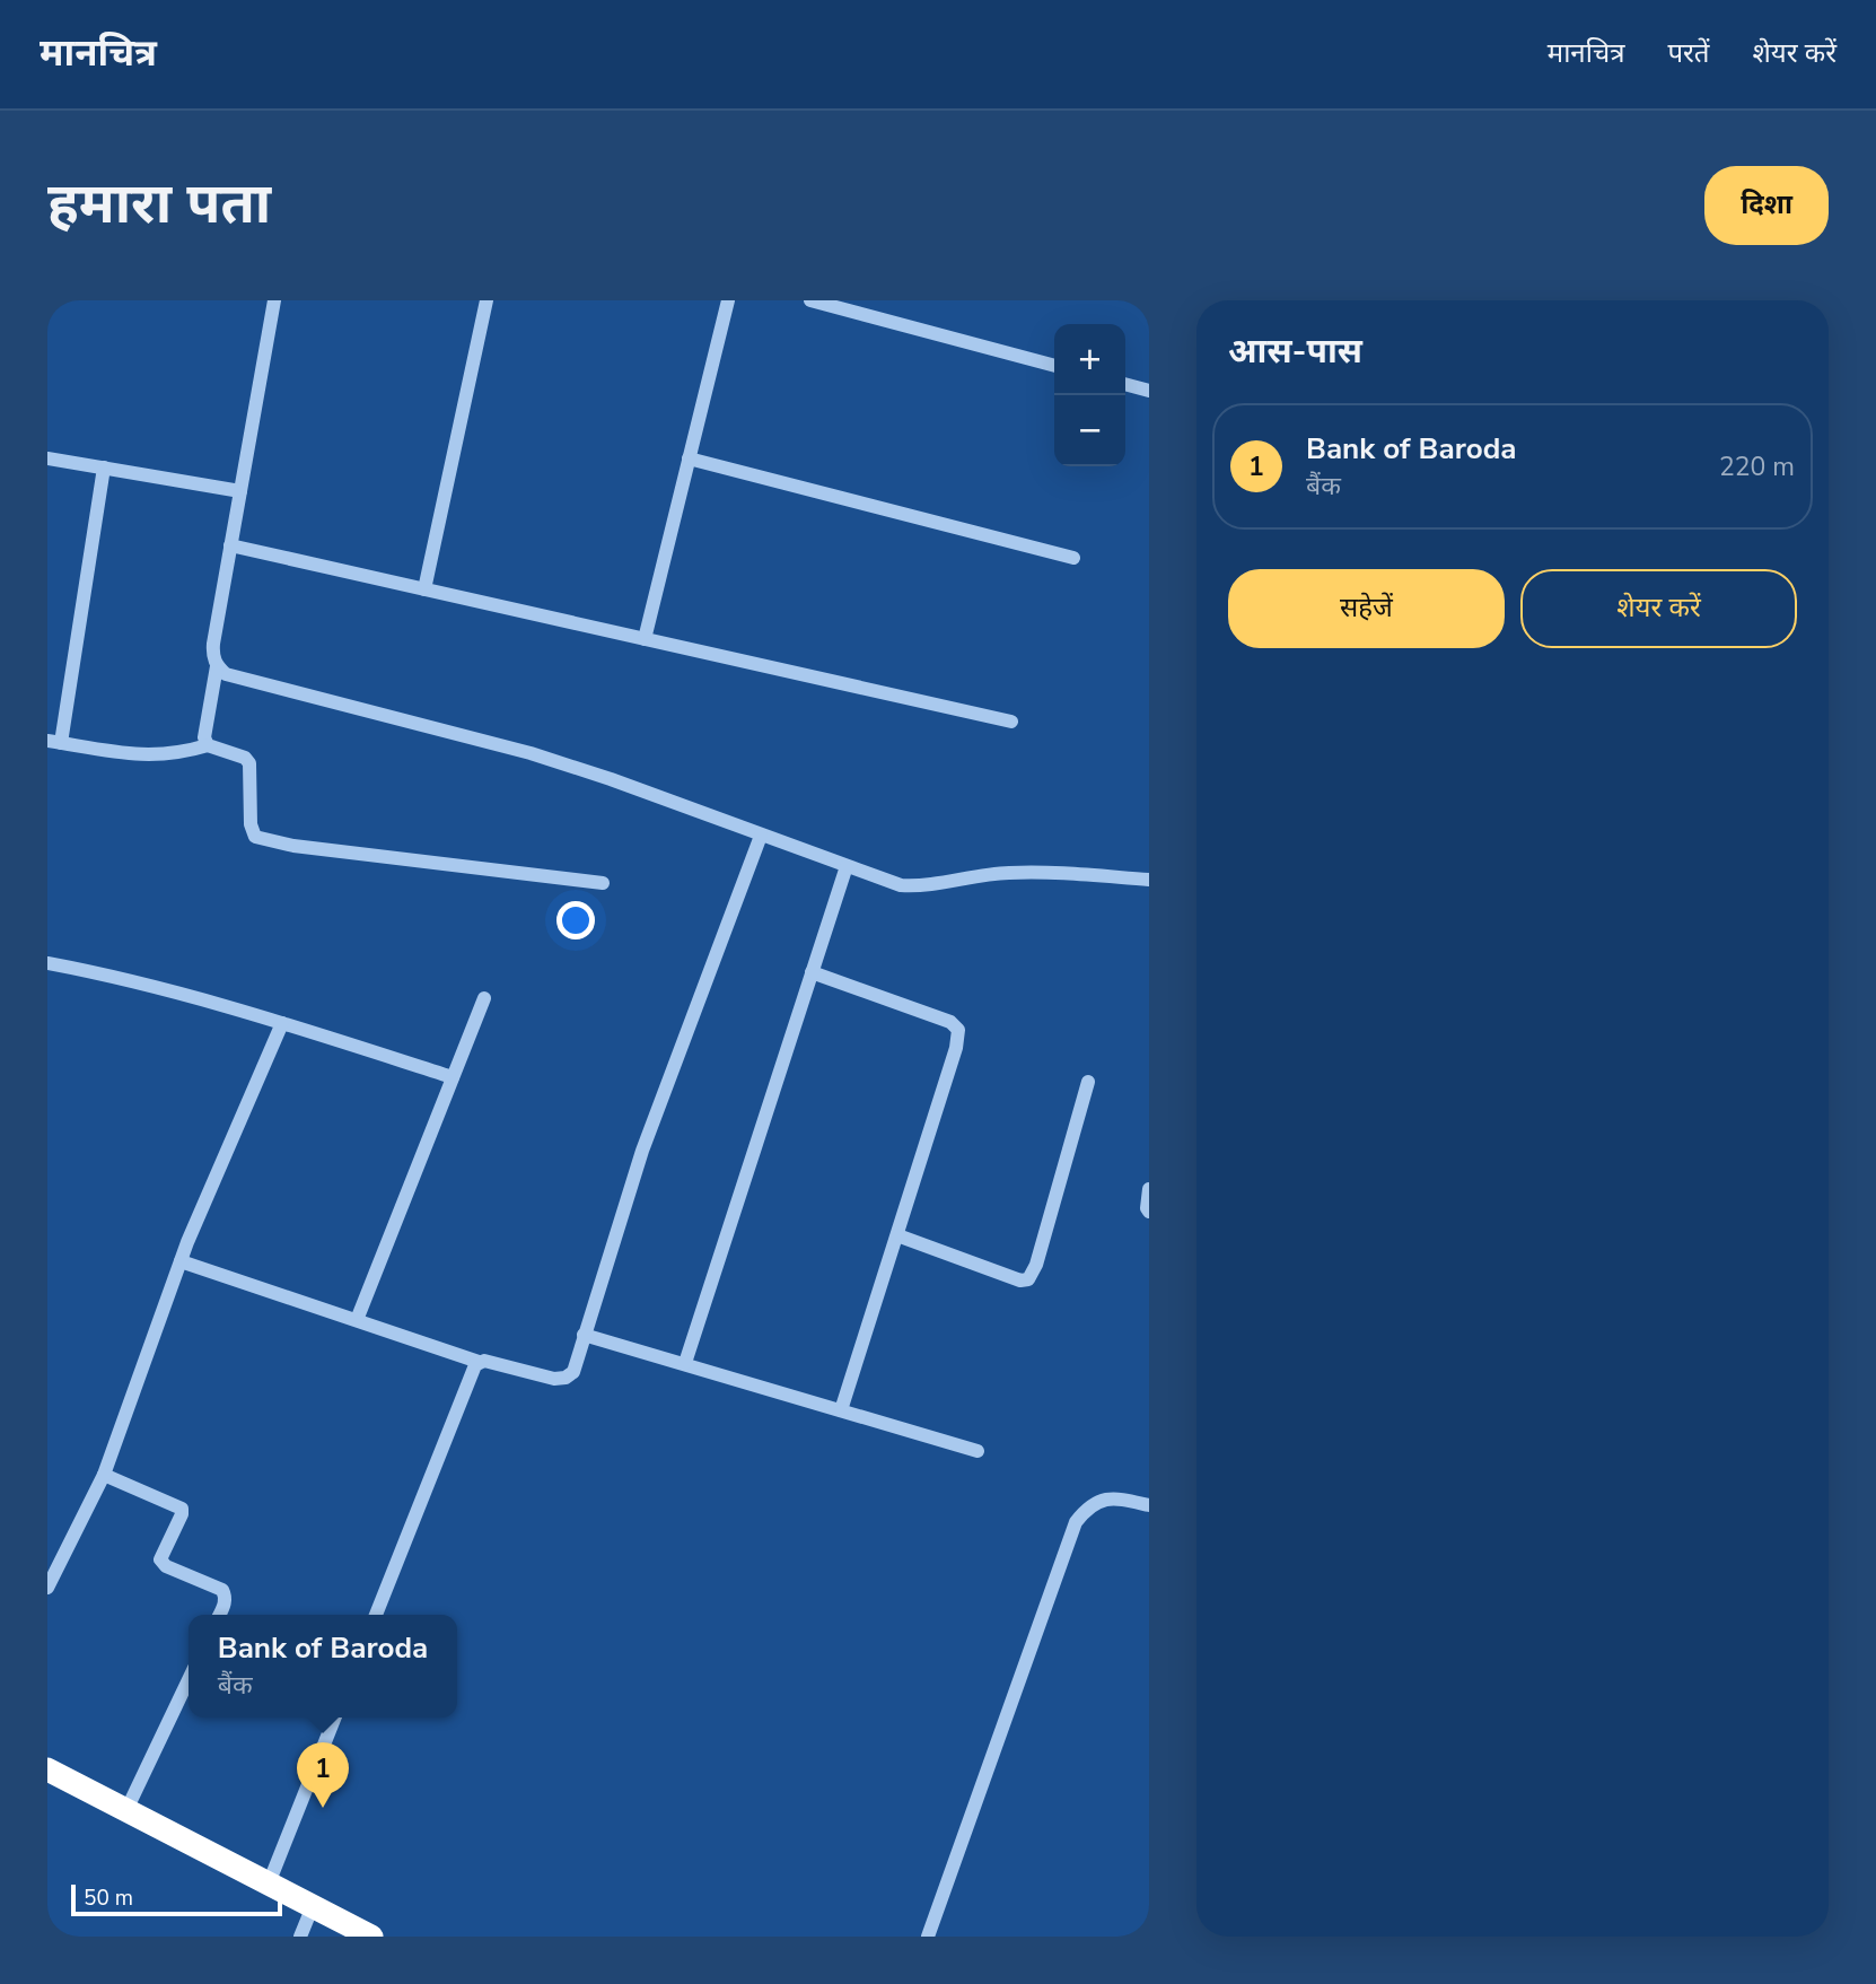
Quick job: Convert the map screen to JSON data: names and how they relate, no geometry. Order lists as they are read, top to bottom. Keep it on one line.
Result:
{"scale_bar":"50 m","page":{"header":"मानचित्र","nav":["मानचित्र","परतें","शेयर करें"],"title":"हमारा पता","buttons":["दिशा",["सहेजें","शेयर करें"]],"heading":"आस-पास","map_buttons":["+","−"],"list":[{"mark":"1","name":"Bank of Baroda","note":"बैंक","value":"220 m"}],"popup":["Bank of Baroda","बैंक"],"pins":"1","scale":"50 m"}}
